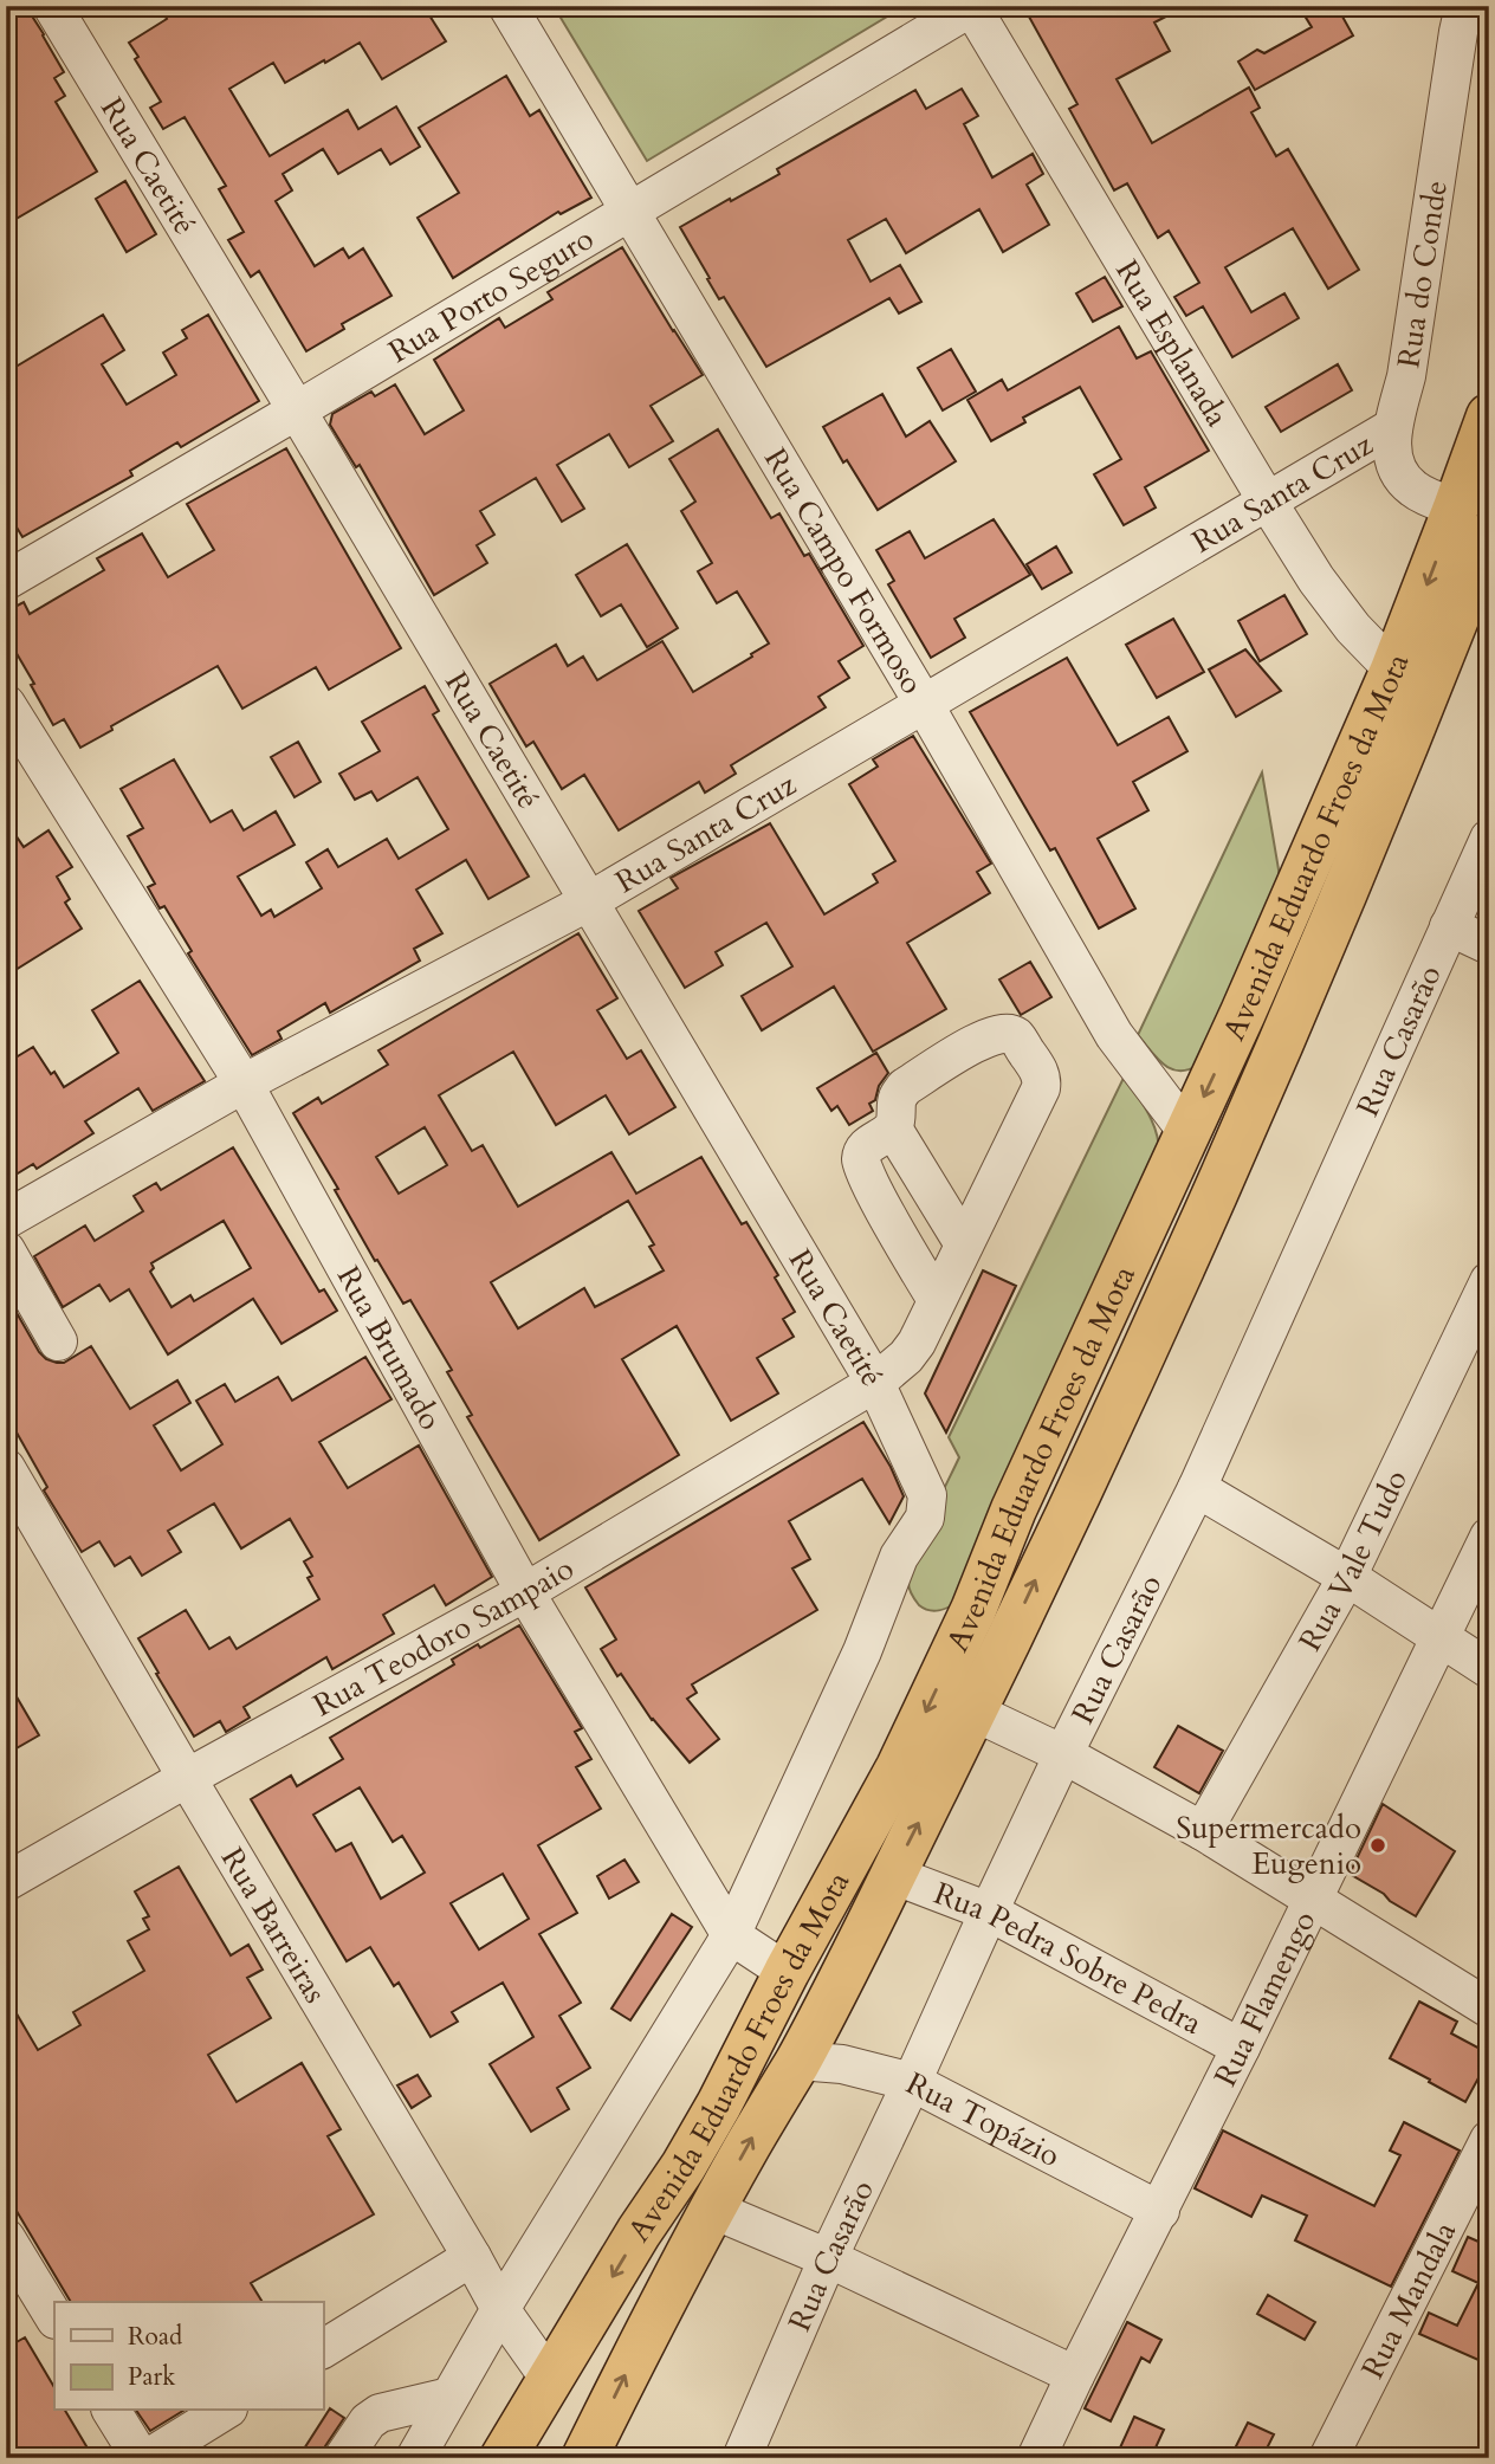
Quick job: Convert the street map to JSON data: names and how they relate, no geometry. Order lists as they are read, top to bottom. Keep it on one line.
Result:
{"streets":{"highway":["Avenida Eduardo Froes da Mota"],"street":["Rua Caetité","Rua do Conde","Rua Porto Seguro","Rua Esplanada","Rua Santa Cruz","Rua Campo Formoso","Rua Casarão","Rua Brumado","Rua Vale Tudo","Rua Teodoro Sampaio","Rua Barreiras","Rua Pedra Sobre Pedra","Rua Flamengo","Rua Topázio","Rua Mandala"]},"crossings":[["Rua Caetité","Rua Porto Seguro"],["Rua Caetité","Rua Santa Cruz"],["Rua Caetité","Rua Brumado"],["Rua Caetité","Rua Teodoro Sampaio"],["Rua do Conde","Rua Santa Cruz"],["Rua do Conde","Avenida Eduardo Froes da Mota"],["Rua Porto Seguro","Rua Esplanada"],["Rua Porto Seguro","Rua Campo Formoso"],["Rua Esplanada","Rua Santa Cruz"],["Rua Esplanada","Avenida Eduardo Froes da Mota"],["Rua Santa Cruz","Rua Campo Formoso"],["Rua Santa Cruz","Rua Brumado"],["Rua Campo Formoso","Avenida Eduardo Froes da Mota"],["Avenida Eduardo Froes da Mota","Rua Brumado"],["Avenida Eduardo Froes da Mota","Rua Barreiras"],["Avenida Eduardo Froes da Mota","Rua Pedra Sobre Pedra"],["Avenida Eduardo Froes da Mota","Rua Topázio"],["Rua Casarão","Rua Pedra Sobre Pedra"],["Rua Casarão","Rua Topázio"],["Rua Brumado","Rua Teodoro Sampaio"],["Rua Teodoro Sampaio","Rua Barreiras"],["Rua Pedra Sobre Pedra","Rua Flamengo"],["Rua Flamengo","Rua Topázio"]],"places":["Supermercado Eugenio"],"legend":["Road","Park"]}
